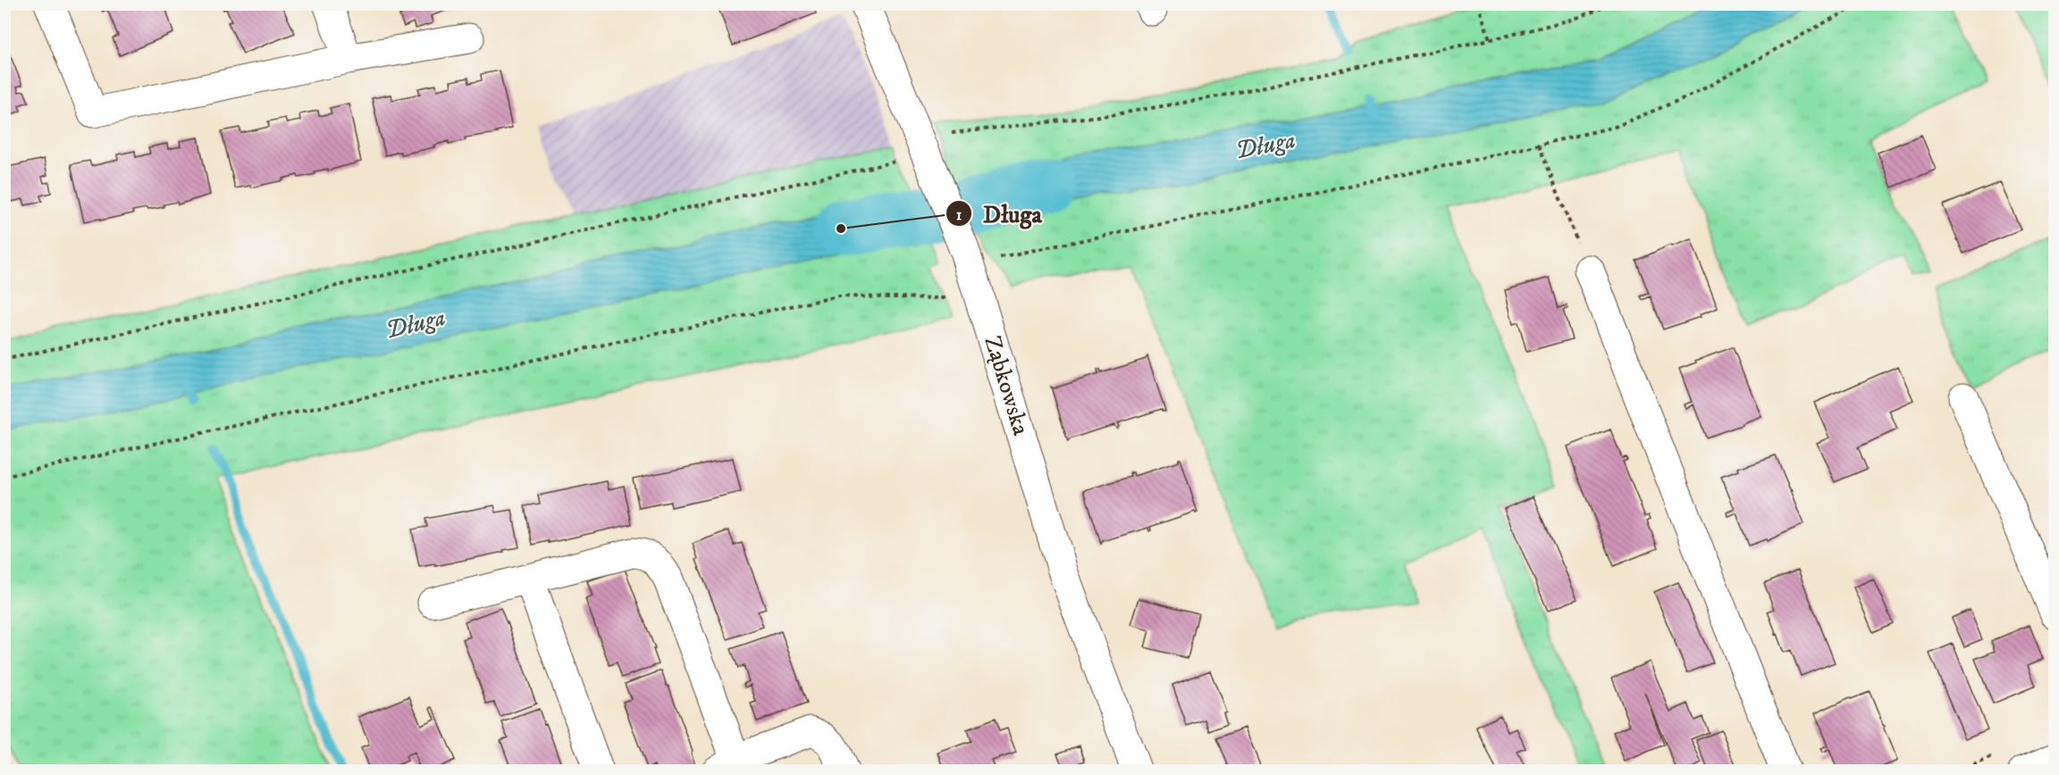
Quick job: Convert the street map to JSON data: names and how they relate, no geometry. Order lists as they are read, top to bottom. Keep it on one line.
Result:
{"streets":{"street":["Ząbkowska"]},"water":["Długa"],"places":["Długa"]}
